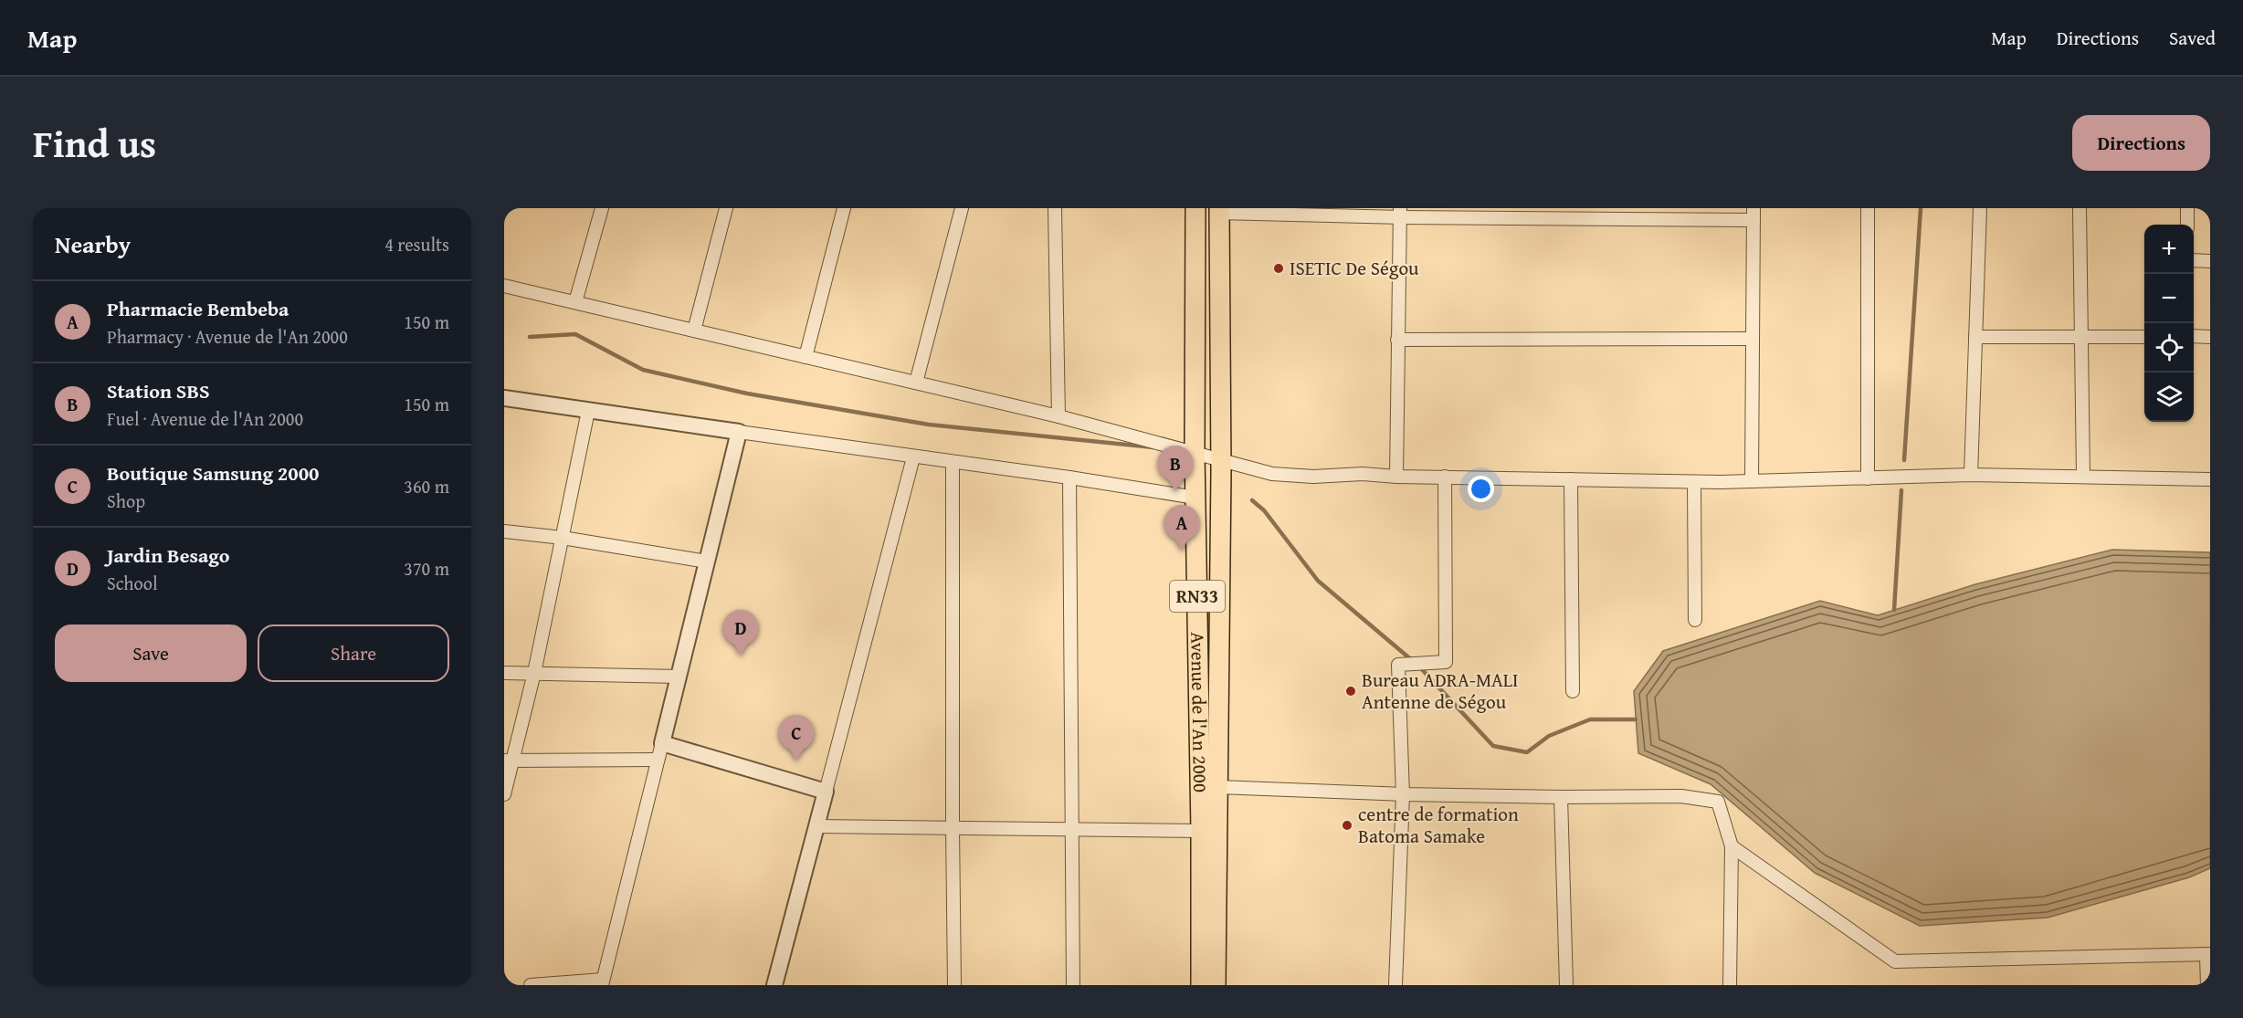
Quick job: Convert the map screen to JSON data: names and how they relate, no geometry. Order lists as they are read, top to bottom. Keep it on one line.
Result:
{"streets":{"main road":["RN33","Avenue de l'An 2000"]},"places":["ISETIC De Ségou","Bureau ADRA-MALI Antenne de Ségou","centre de formation Batoma Samake"],"page":{"header":"Map","nav":["Map","Directions","Saved"],"title":"Find us","buttons":["Directions",["Save","Share"]],"heading":["Nearby","4 results"],"map_buttons":["+","−"],"list":[{"mark":"A","name":"Pharmacie Bembeba","note":"Pharmacy · Avenue de l'An 2000","value":"150 m"},{"mark":"B","name":"Station SBS","note":"Fuel · Avenue de l'An 2000","value":"150 m"},{"mark":"C","name":"Boutique Samsung 2000","note":"Shop","value":"360 m"},{"mark":"D","name":"Jardin Besago","note":"School","value":"370 m"}],"pins":["B","A","D","C"]}}
